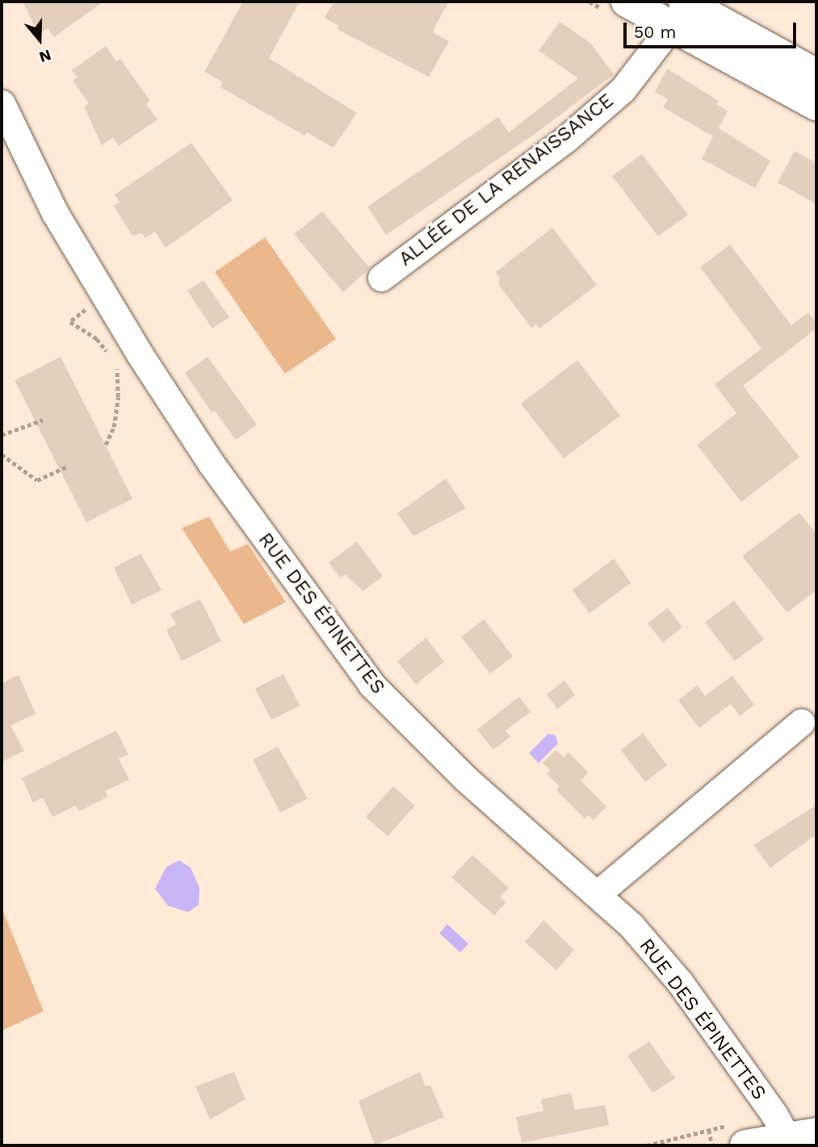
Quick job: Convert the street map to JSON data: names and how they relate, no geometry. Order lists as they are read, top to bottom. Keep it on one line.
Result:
{"streets":{"street":["ALLÉE DE LA RENAISSANCE","RUE DES ÉPINETTES"]},"scale_bar":"50 m","north":"bottom"}
